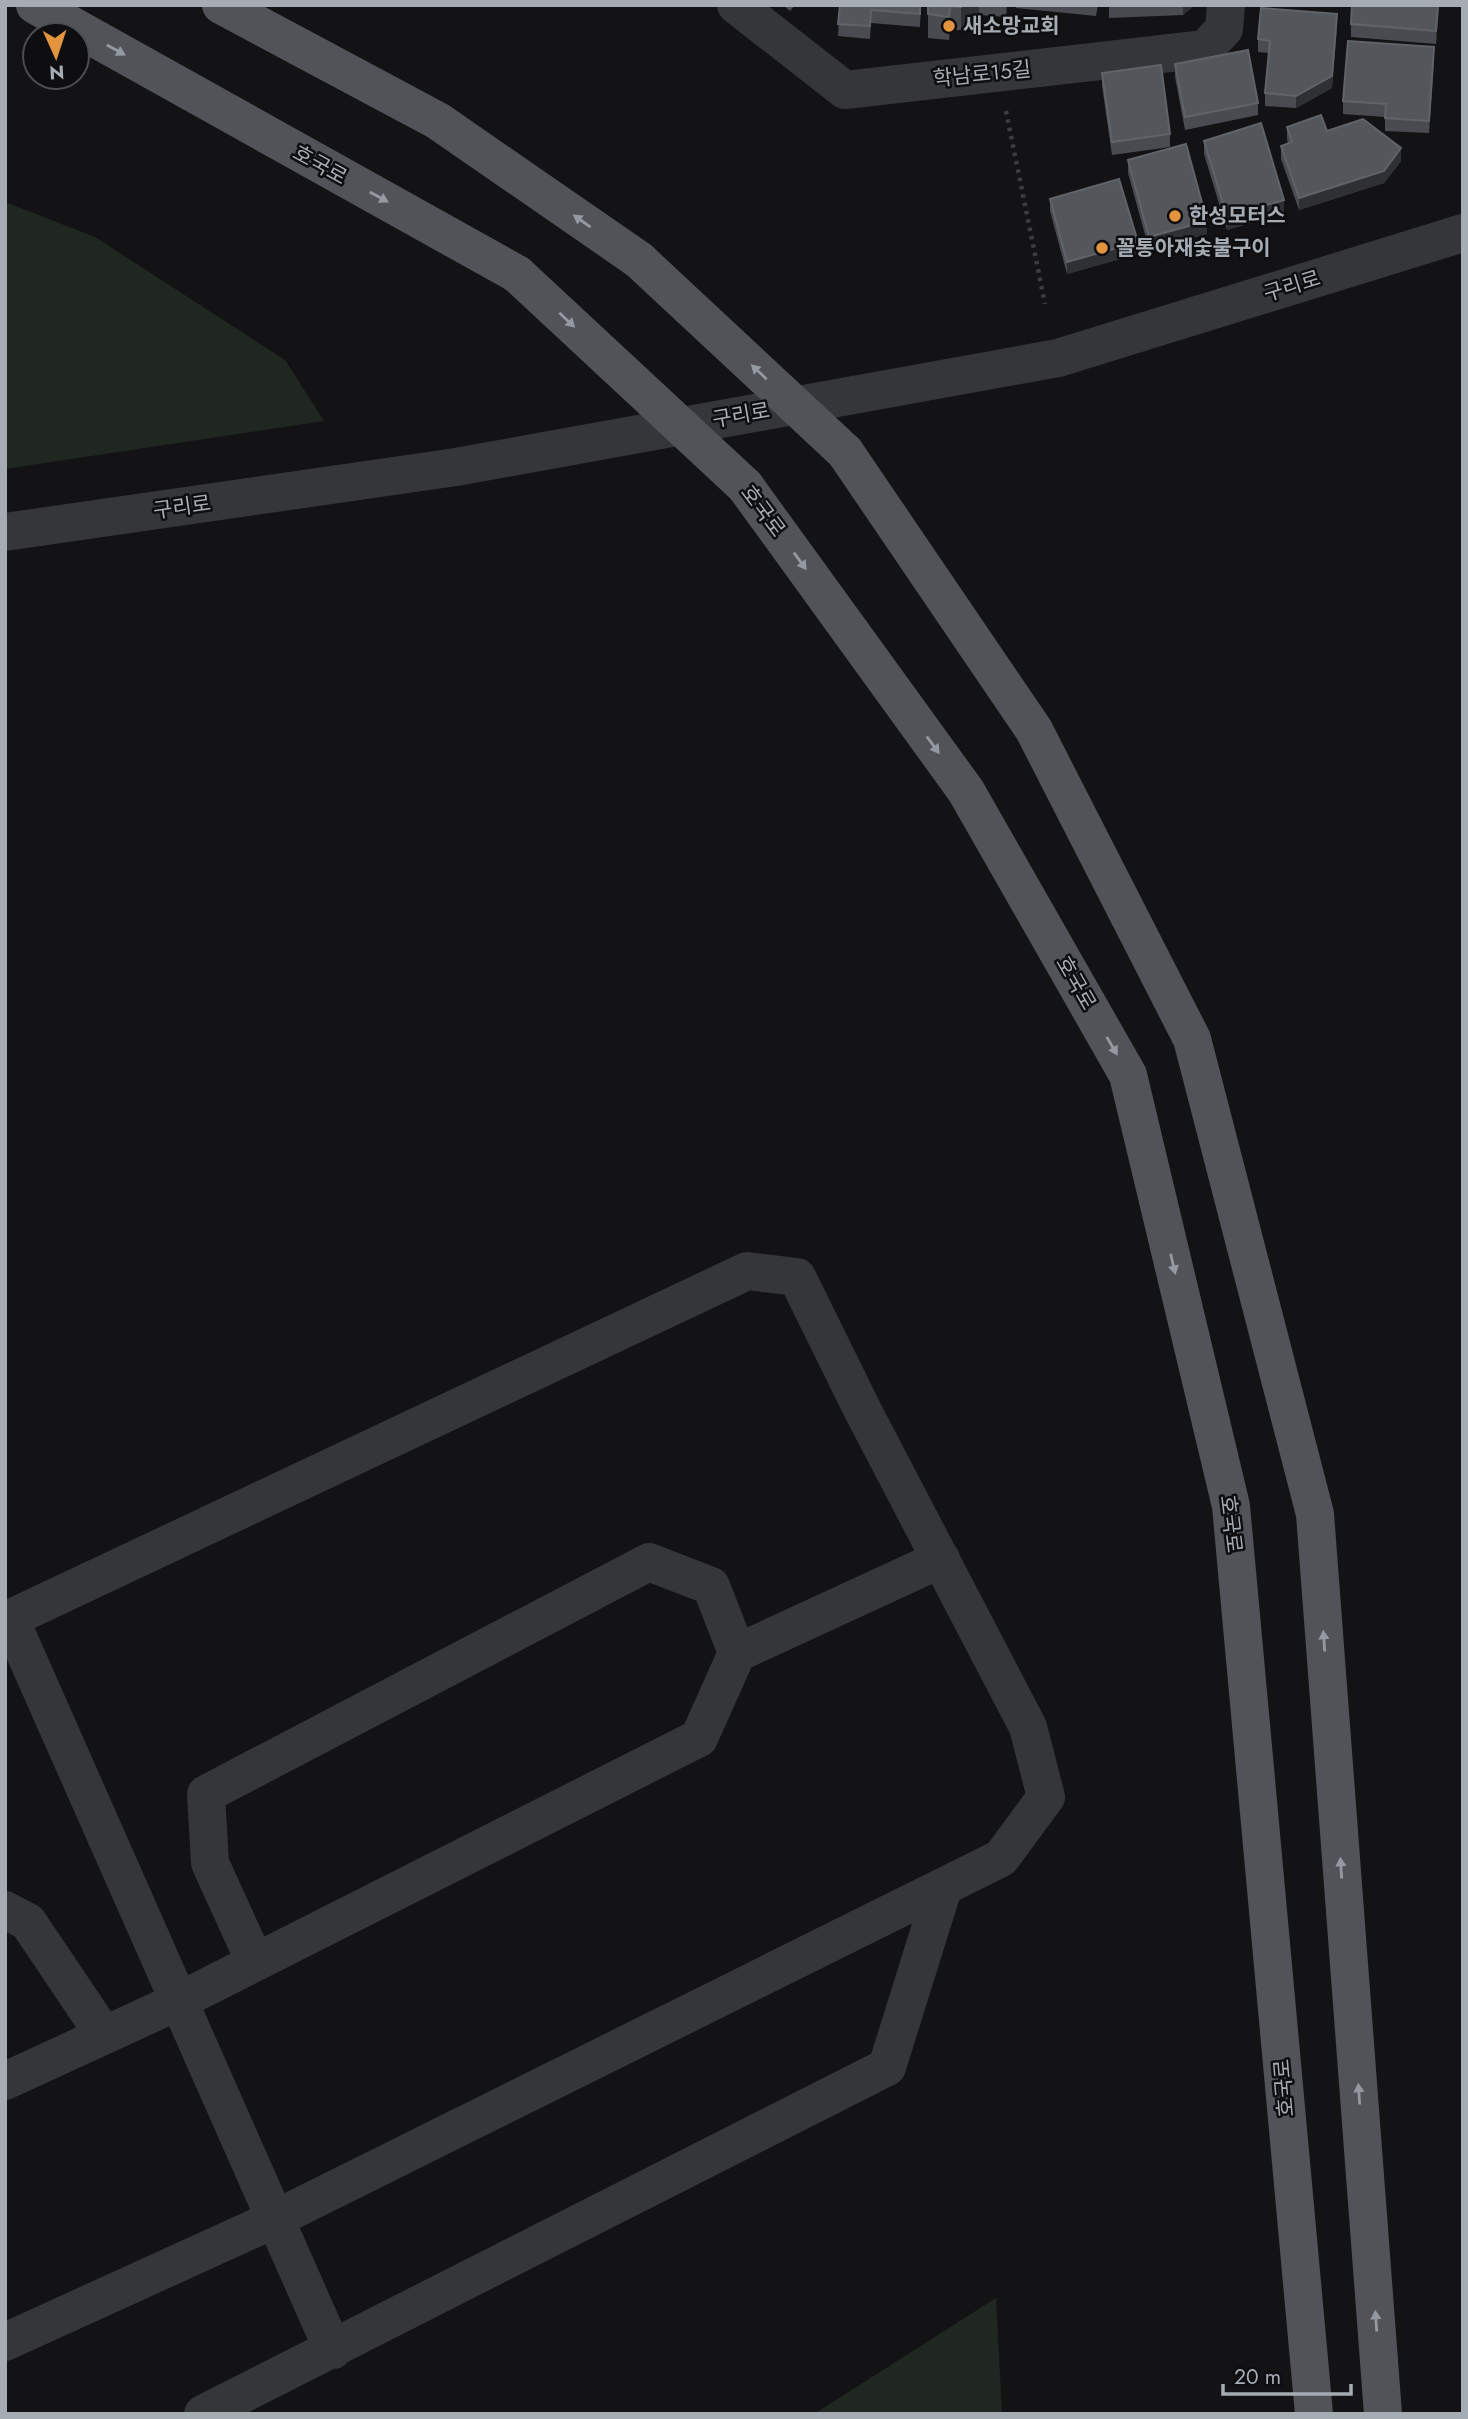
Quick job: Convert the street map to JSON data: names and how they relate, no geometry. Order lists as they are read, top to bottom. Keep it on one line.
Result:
{"streets":{"main road":["호국로"],"street":["학남로15길","구리로"]},"places":["새소망교회","한성모터스","꼴통아재숯불구이"],"scale_bar":"20 m","north":"bottom"}
